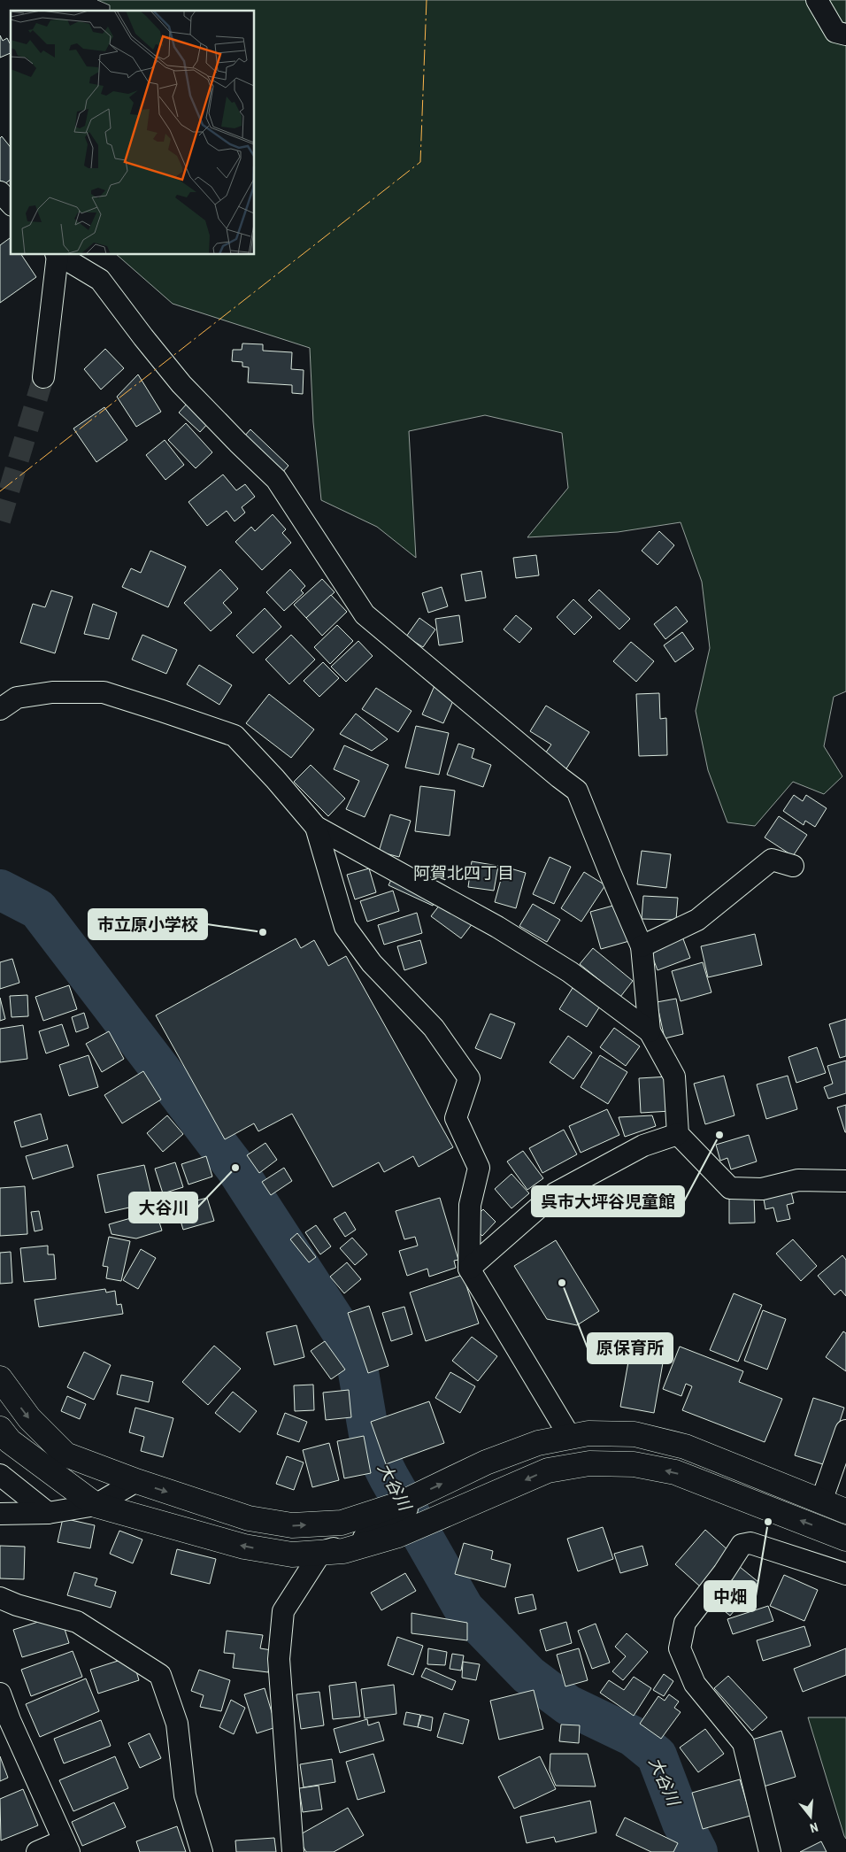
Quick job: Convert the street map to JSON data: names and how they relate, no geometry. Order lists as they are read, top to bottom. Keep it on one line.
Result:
{"districts":["阿賀北四丁目"],"water":["大谷川"],"places":["市立原小学校","呉市大坪谷児童館","大谷川","原保育所","中畑"],"north":"bottom"}
